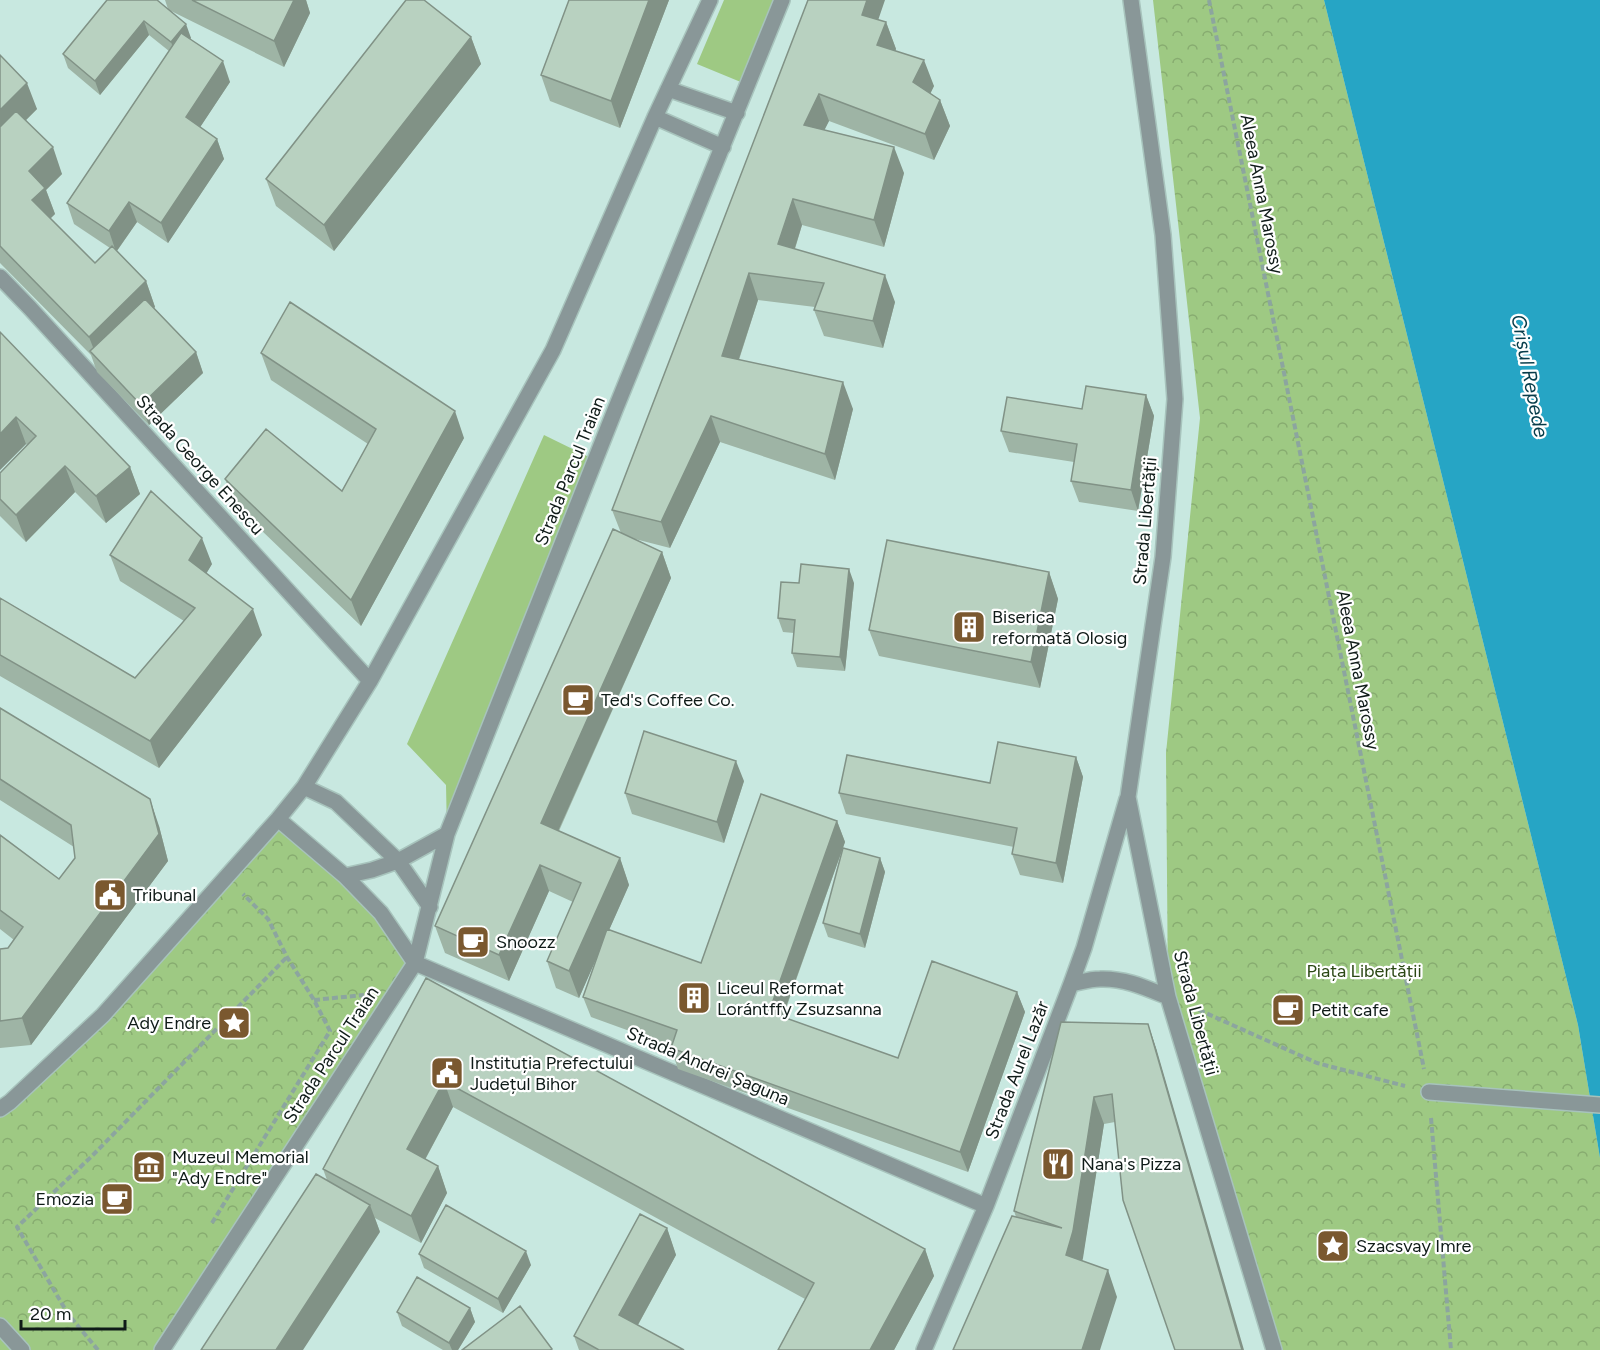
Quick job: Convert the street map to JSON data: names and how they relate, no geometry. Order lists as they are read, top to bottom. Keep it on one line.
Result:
{"streets":{"street":["Strada George Enescu","Strada Parcul Traian","Strada Libertății","Strada Andrei Șaguna","Strada Aurel Lazăr"],"path":["Aleea Anna Marossy"]},"crossings":[["Strada Parcul Traian","Strada Andrei Șaguna"],["Strada Libertății","Strada Aurel Lazăr"],["Strada Andrei Șaguna","Strada Aurel Lazăr"]],"water":["Crișul Repede"],"parks":["Piața Libertății"],"places":{"building":["Biserica reformată Olosig","Liceul Reformat Lorántffy Zsuzsanna"],"cafe":["Ted's Coffee Co.","Snoozz","Petit cafe","Emozia"],"public building":["Tribunal","Instituția Prefectului Județul Bihor"],"place":["Ady Endre","Szacsvay Imre"],"restaurant":["Nana's Pizza"],"museum":["Muzeul Memorial \"Ady Endre\""]},"scale_bar":"20 m"}
